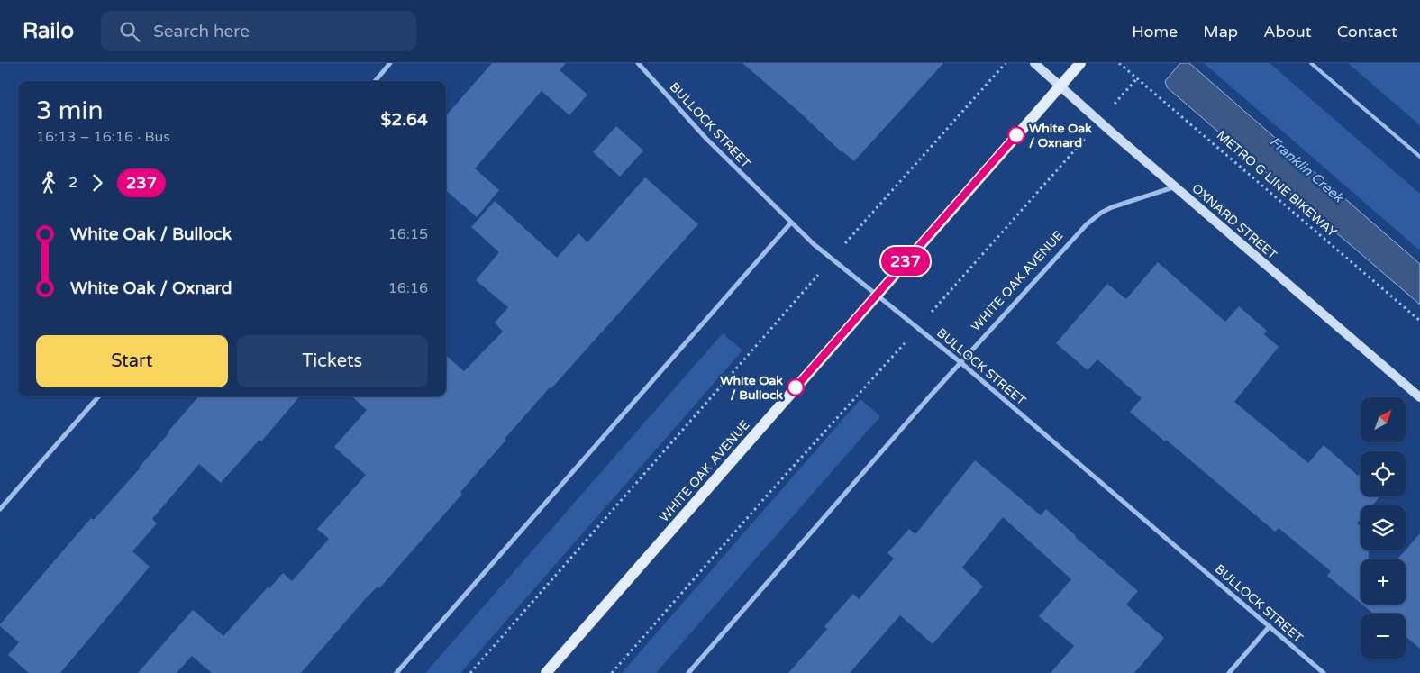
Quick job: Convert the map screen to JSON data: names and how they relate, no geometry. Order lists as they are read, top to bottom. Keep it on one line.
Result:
{"streets":{"main road":["OXNARD STREET","WHITE OAK AVENUE"],"street":["BULLOCK STREET"],"path":["METRO G LINE BIKEWAY"]},"crossings":[["BULLOCK STREET","WHITE OAK AVENUE"],["OXNARD STREET","WHITE OAK AVENUE"]],"water":["Franklin Creek"],"places":["White Oak / Oxnard","White Oak / Bullock"],"lines":["bus line 237"],"north":"top right","page":{"header":"Railo","search":"Search here","nav":["Home","Map","About","Contact"],"on_map":"237","heading":["3 min","16:13 – 16:16 · Bus","$2.64"],"legs":["2","237"],"list":[{"name":"White Oak / Bullock","value":"16:15"},{"name":"White Oak / Oxnard","value":"16:16"}],"buttons":["Start","Tickets"],"map_buttons":["+","−"]}}
